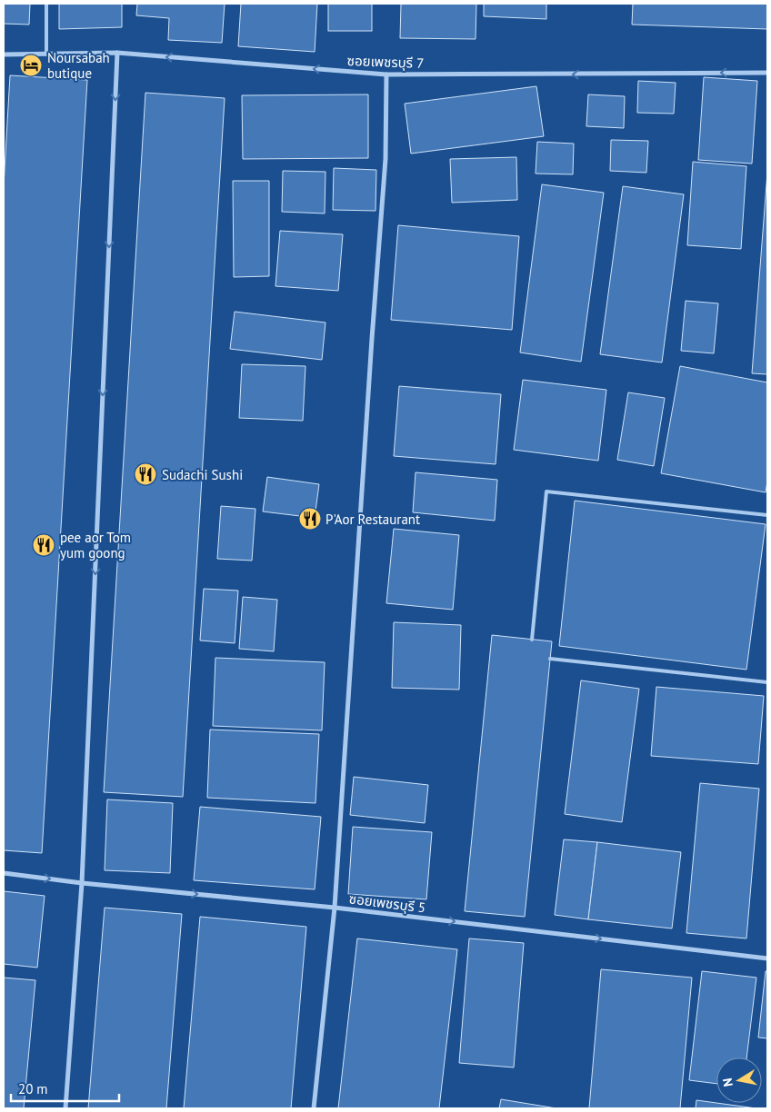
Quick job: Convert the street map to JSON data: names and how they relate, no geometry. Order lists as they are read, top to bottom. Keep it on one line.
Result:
{"streets":{"street":["ซอยเพชรบุรี 7","ซอยเพชรบุรี 5"]},"one_way":["ซอยเพชรบุรี 7","ซอยเพชรบุรี 5"],"places":{"hotel":["Noursabah butique"],"restaurant":["Sudachi Sushi","P'Aor Restaurant","pee aor Tom yum goong"]},"scale_bar":"20 m","north":"left"}
